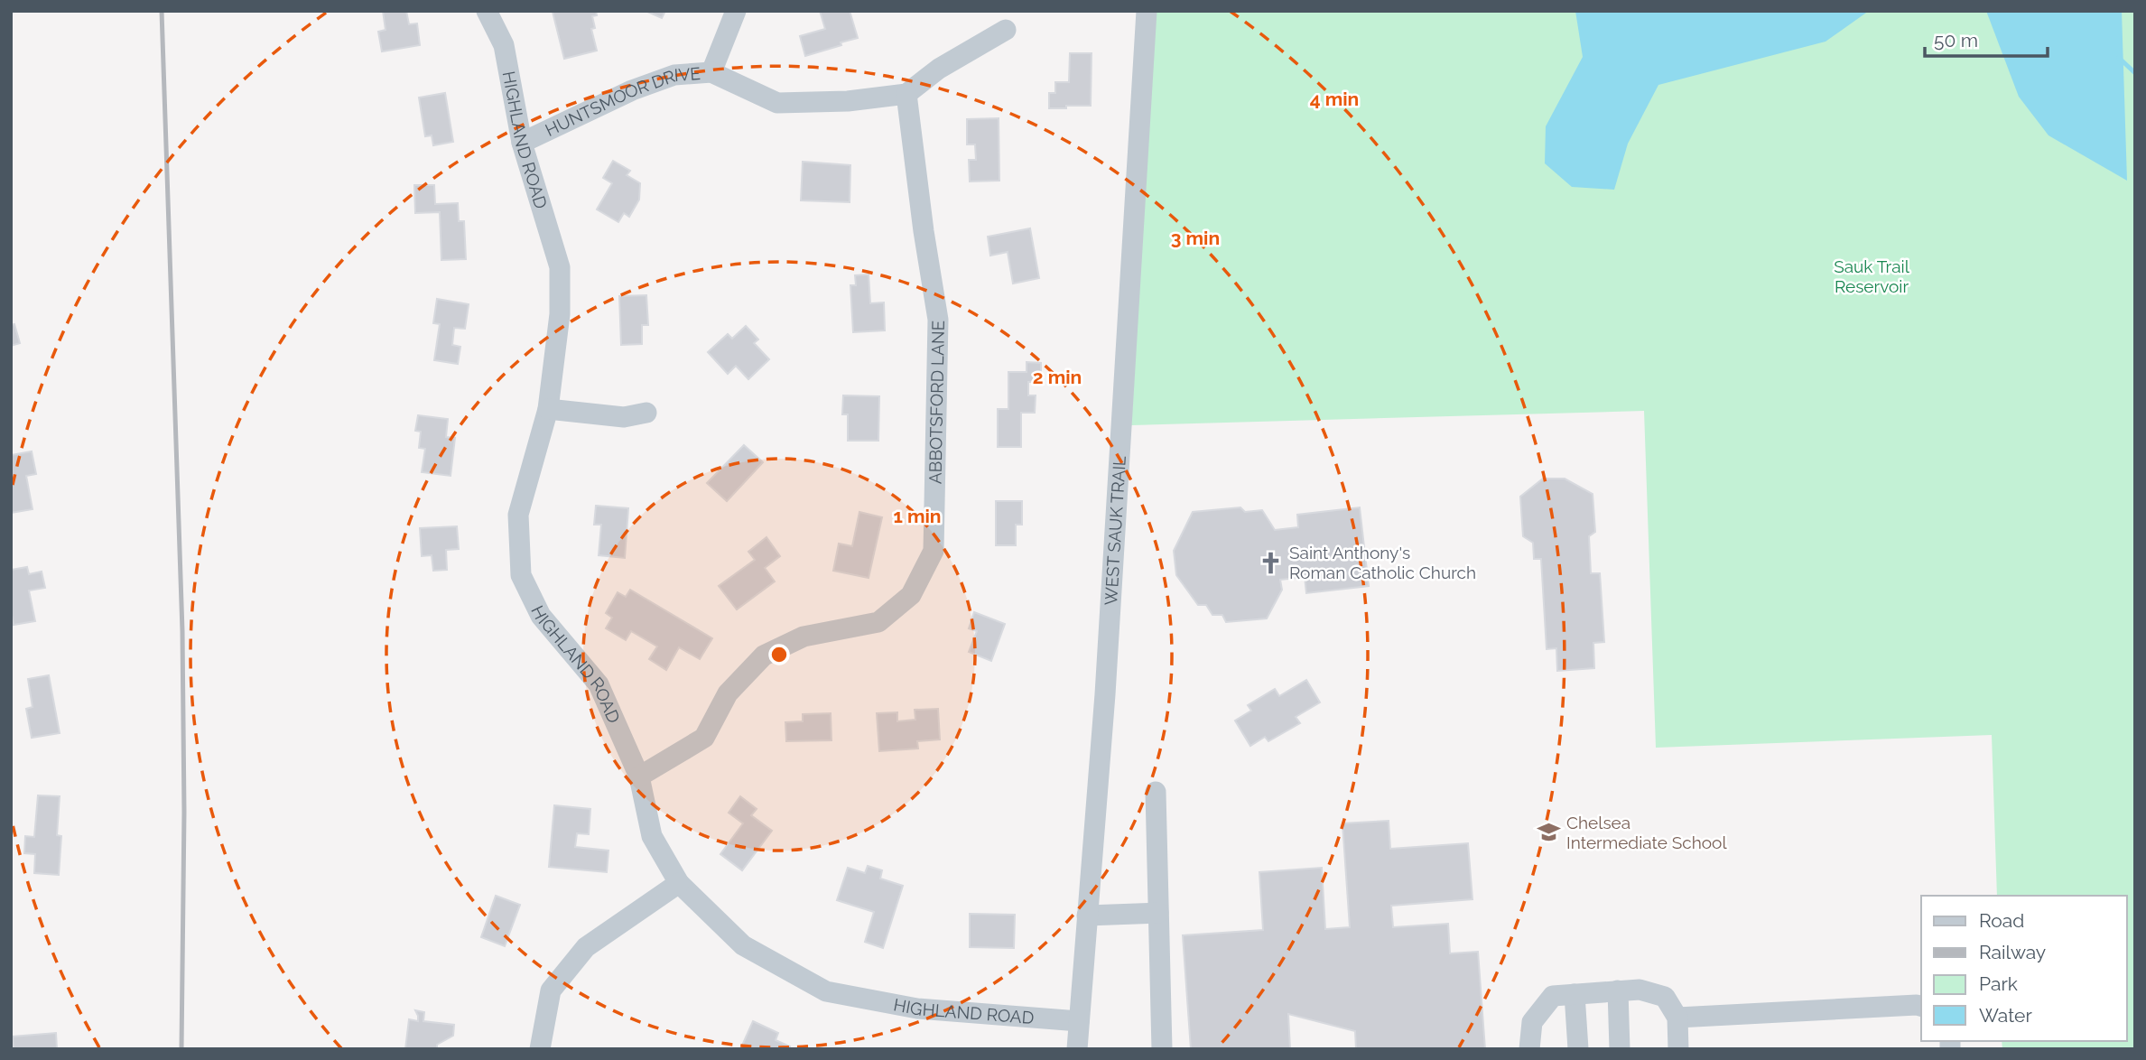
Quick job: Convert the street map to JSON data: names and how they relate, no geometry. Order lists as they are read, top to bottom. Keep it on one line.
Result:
{"streets":{"street":["HUNTSMOOR DRIVE","HIGHLAND ROAD","ABBOTSFORD LANE","WEST SAUK TRAIL"]},"crossings":[["HUNTSMOOR DRIVE","HIGHLAND ROAD"],["HUNTSMOOR DRIVE","ABBOTSFORD LANE"],["HIGHLAND ROAD","ABBOTSFORD LANE"],["HIGHLAND ROAD","WEST SAUK TRAIL"]],"parks":["Sauk Trail Reservoir"],"places":{"church":["Saint Anthony's Roman Catholic Church"],"school or university":["Chelsea Intermediate School"]},"legend":["Road","Railway","Park","Water"],"scale_bar":"50 m","rings":["4 min","3 min","2 min","1 min"]}
